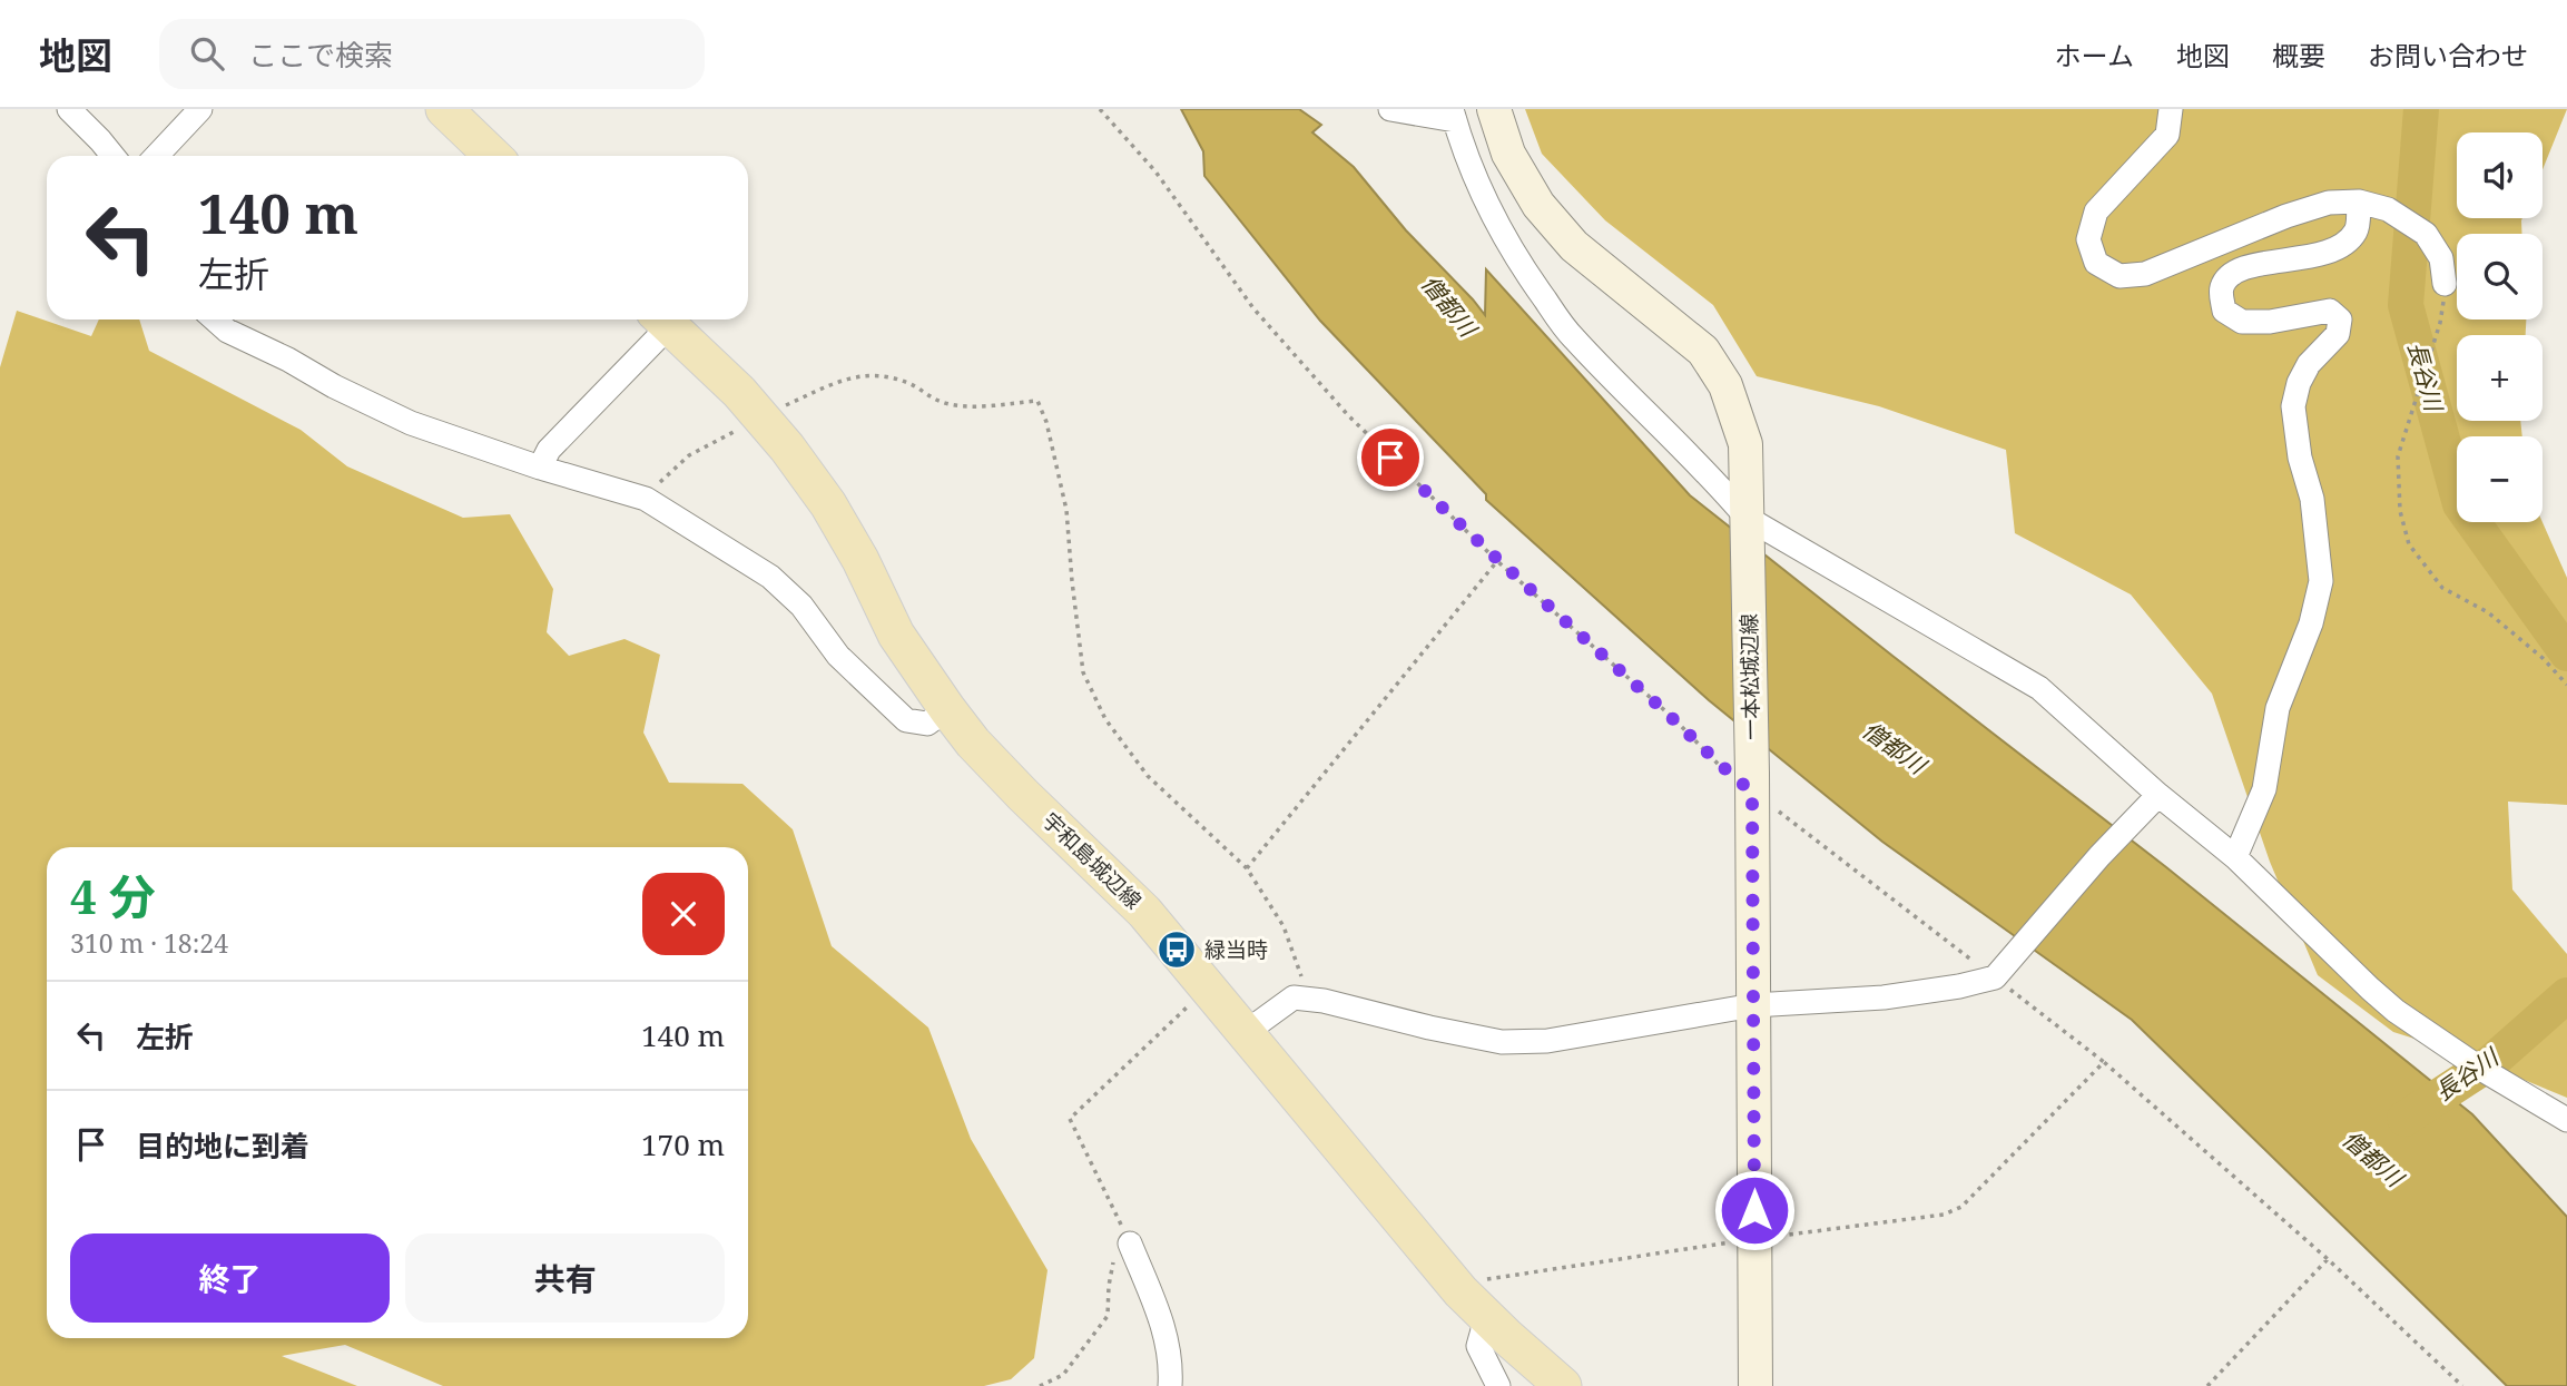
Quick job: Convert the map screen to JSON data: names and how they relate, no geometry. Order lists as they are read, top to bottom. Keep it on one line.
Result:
{"streets":{"main road":["一本松城辺線","宇和島城辺線"]},"water":["僧都川","長谷川"],"places":{"bus stop":["緑当時"]},"page":{"header":"地図","search":"ここで検索","nav":["ホーム","地図","概要","お問い合わせ"],"map_buttons":["+","−"],"turn":["140 m","左折"],"heading":["4 分","310 m · 18:24"],"list":[{"name":"左折","value":"140 m"},{"name":"目的地に到着","value":"170 m"}],"buttons":["終了","共有"]}}
